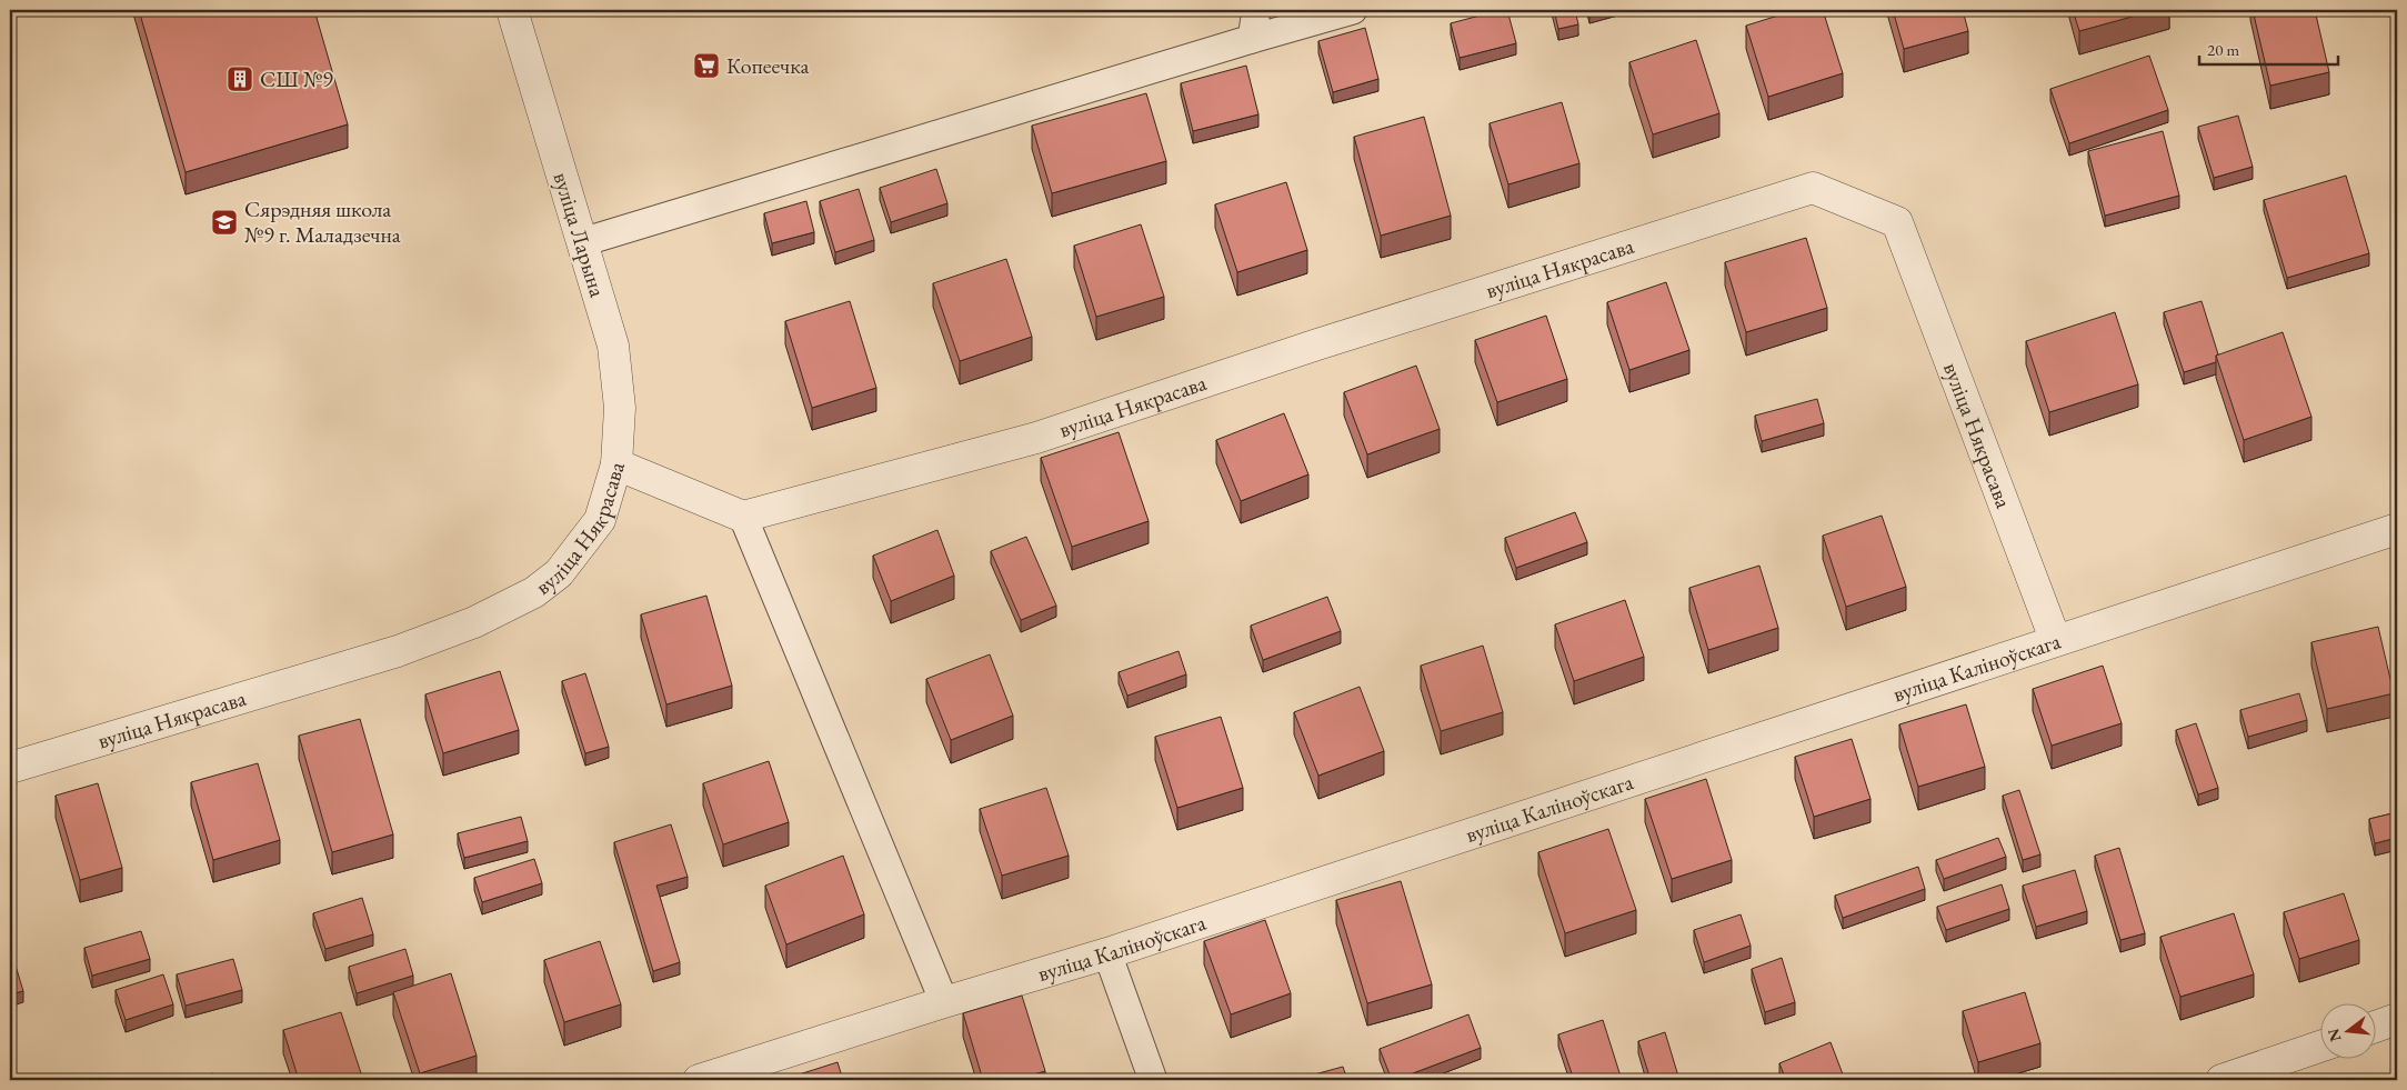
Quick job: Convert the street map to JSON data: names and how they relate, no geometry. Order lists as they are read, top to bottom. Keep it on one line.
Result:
{"streets":{"street":["вуліца Ларына","вуліца Някрасава","вуліца Каліноўскага"]},"crossings":[["вуліца Ларына","вуліца Някрасава"],["вуліца Някрасава","вуліца Каліноўскага"]],"places":{"supermarket":["Копеечка"],"building":["СШ №9"],"school or university":["Сярэдняя школа №9 г. Маладзечна"]},"scale_bar":"20 m","north":"left"}
